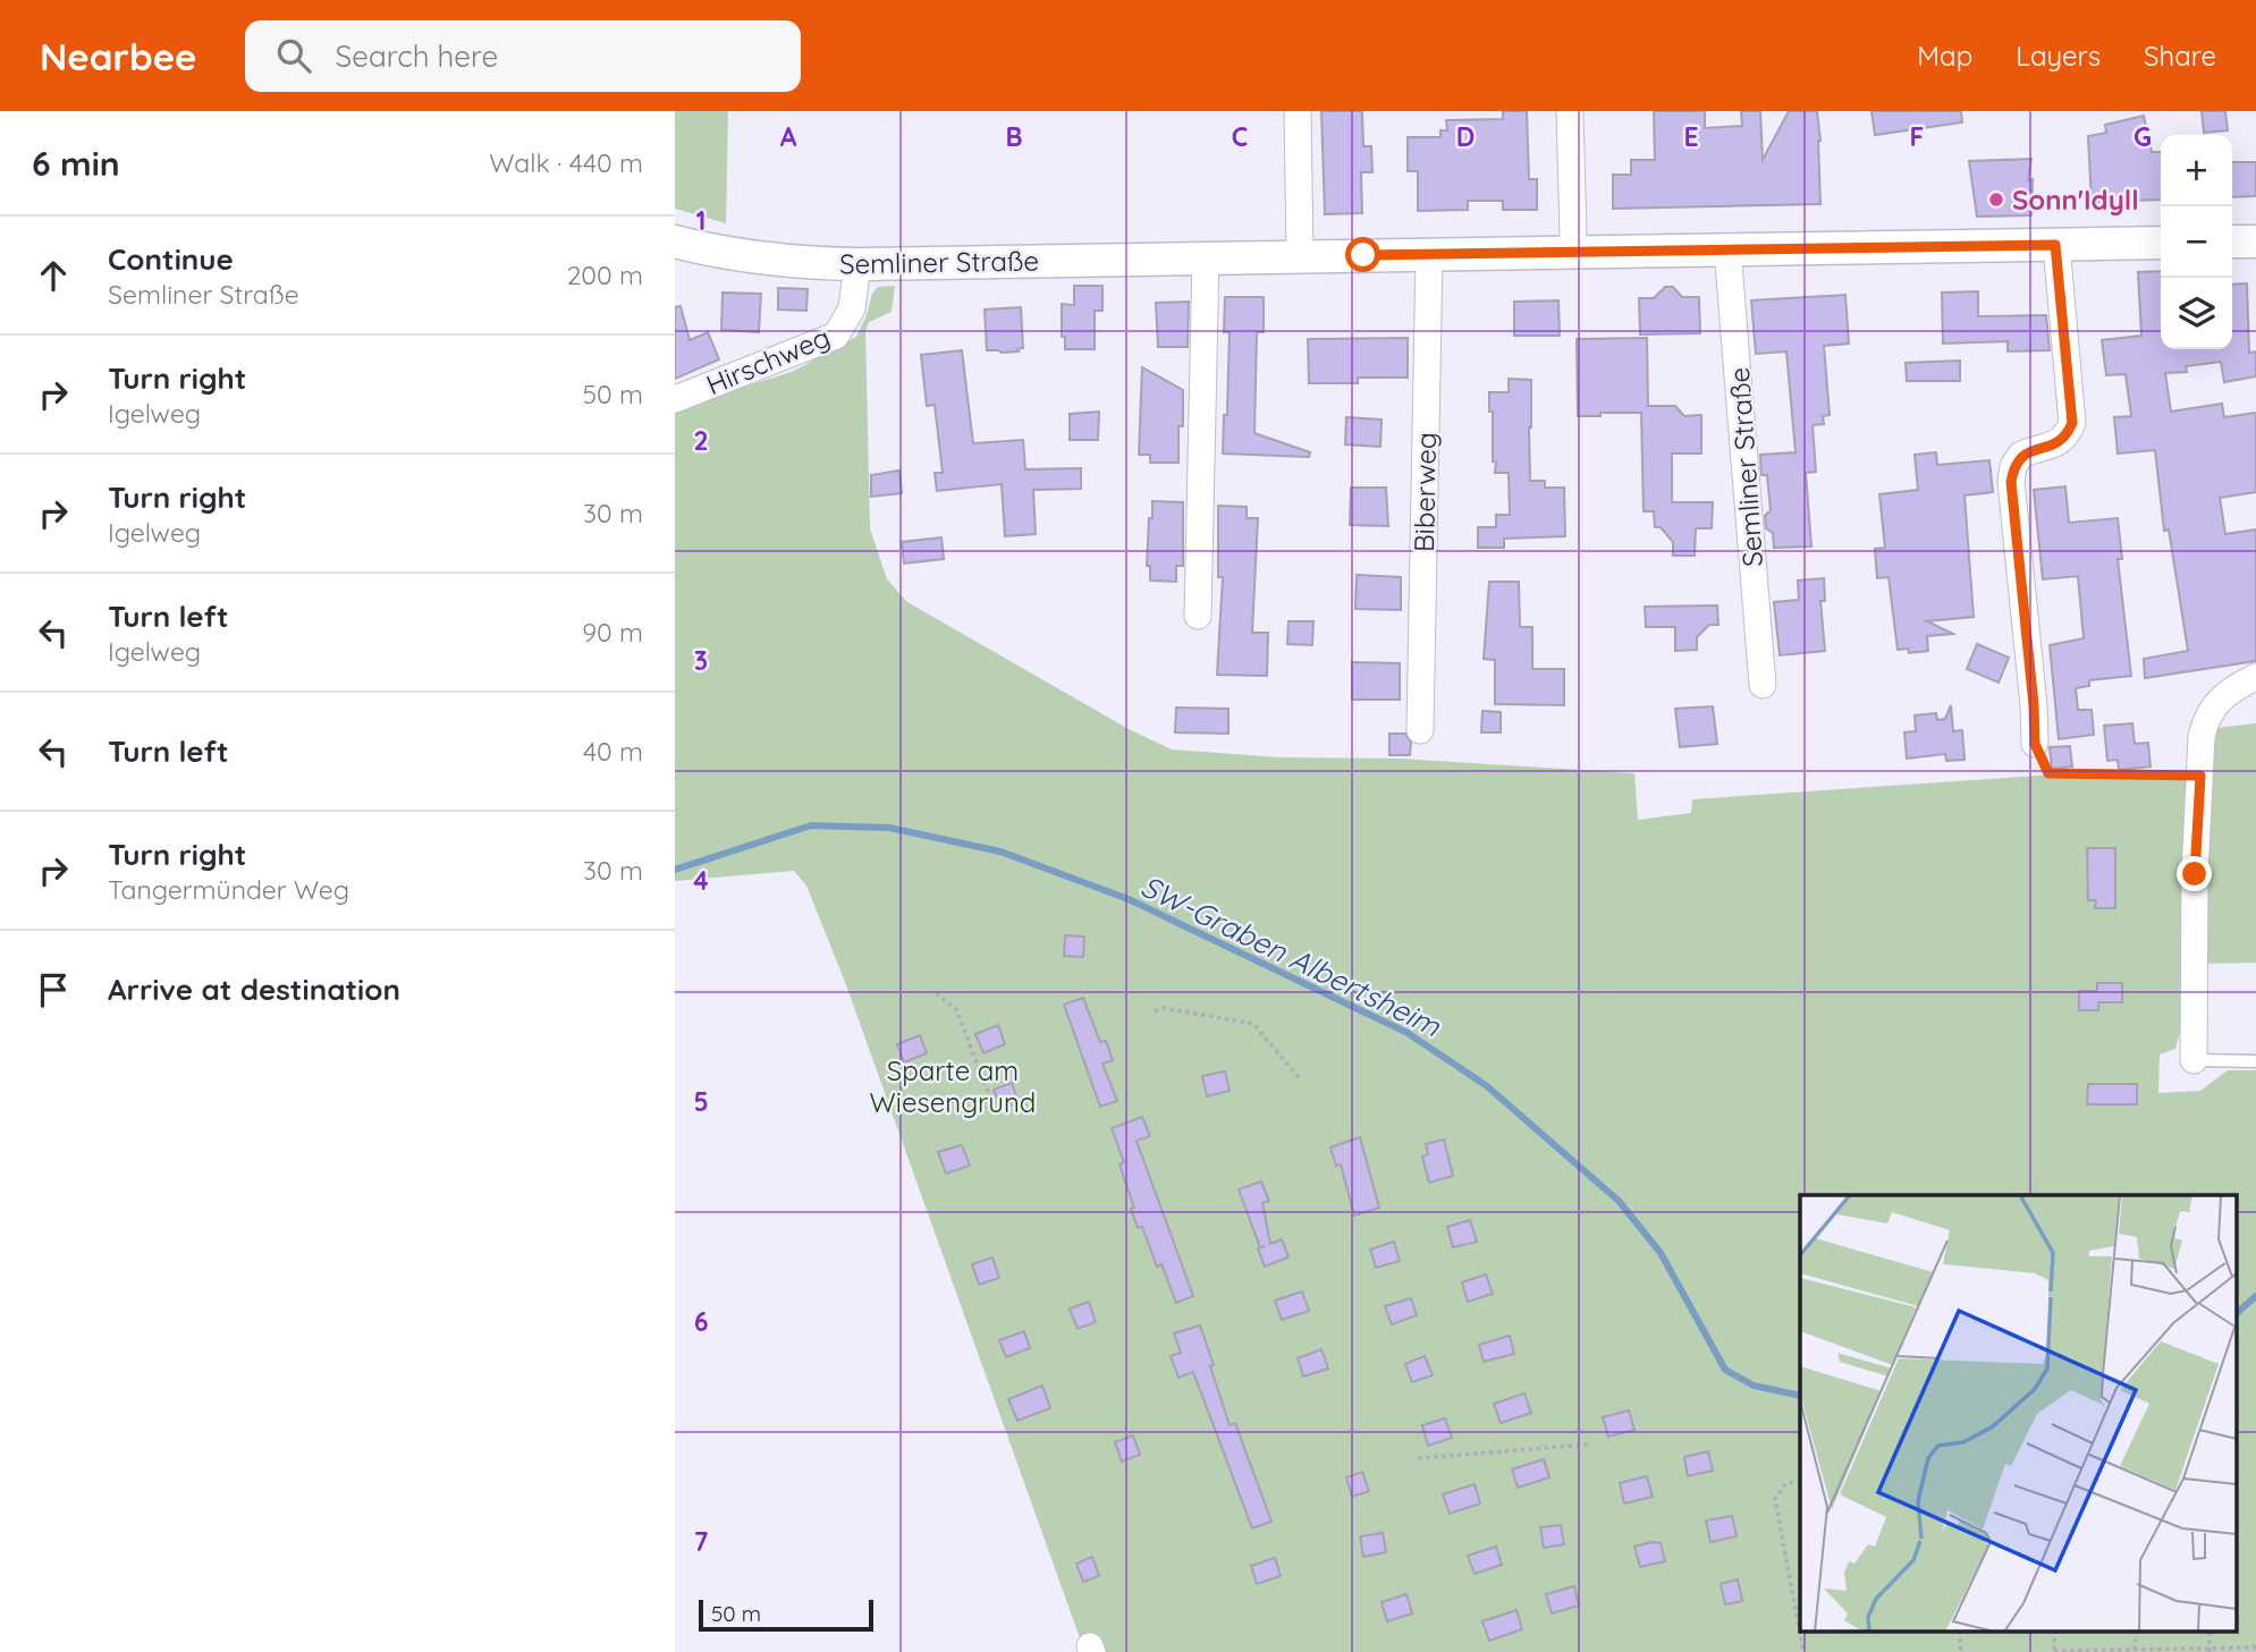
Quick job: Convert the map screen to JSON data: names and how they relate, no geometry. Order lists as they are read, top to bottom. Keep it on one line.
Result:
{"streets":{"street":["Semliner Straße","Hirschweg","Biberweg"]},"crossings":[["Semliner Straße","Hirschweg"],["Semliner Straße","Biberweg"]],"water":["SW-Graben Albertsheim"],"parks":["Sparte am Wiesengrund"],"places":["Sonn'Idyll"],"scale_bar":"50 m","page":{"header":"Nearbee","search":"Search here","nav":["Map","Layers","Share"],"heading":["6 min","Walk · 440 m"],"map_buttons":["+","−"],"list":[["Continue","Semliner Straße","200 m"],["Turn right","Igelweg","50 m"],["Turn right","Igelweg","30 m"],["Turn left","Igelweg","90 m"],["Turn left","40 m"],["Turn right","Tangermünder Weg","30 m"],"Arrive at destination"],"scale":"50 m"},"grid":{"columns":["A","B","C","D","E","F","G"],"rows":["1","2","3","4","5","6","7"]}}
